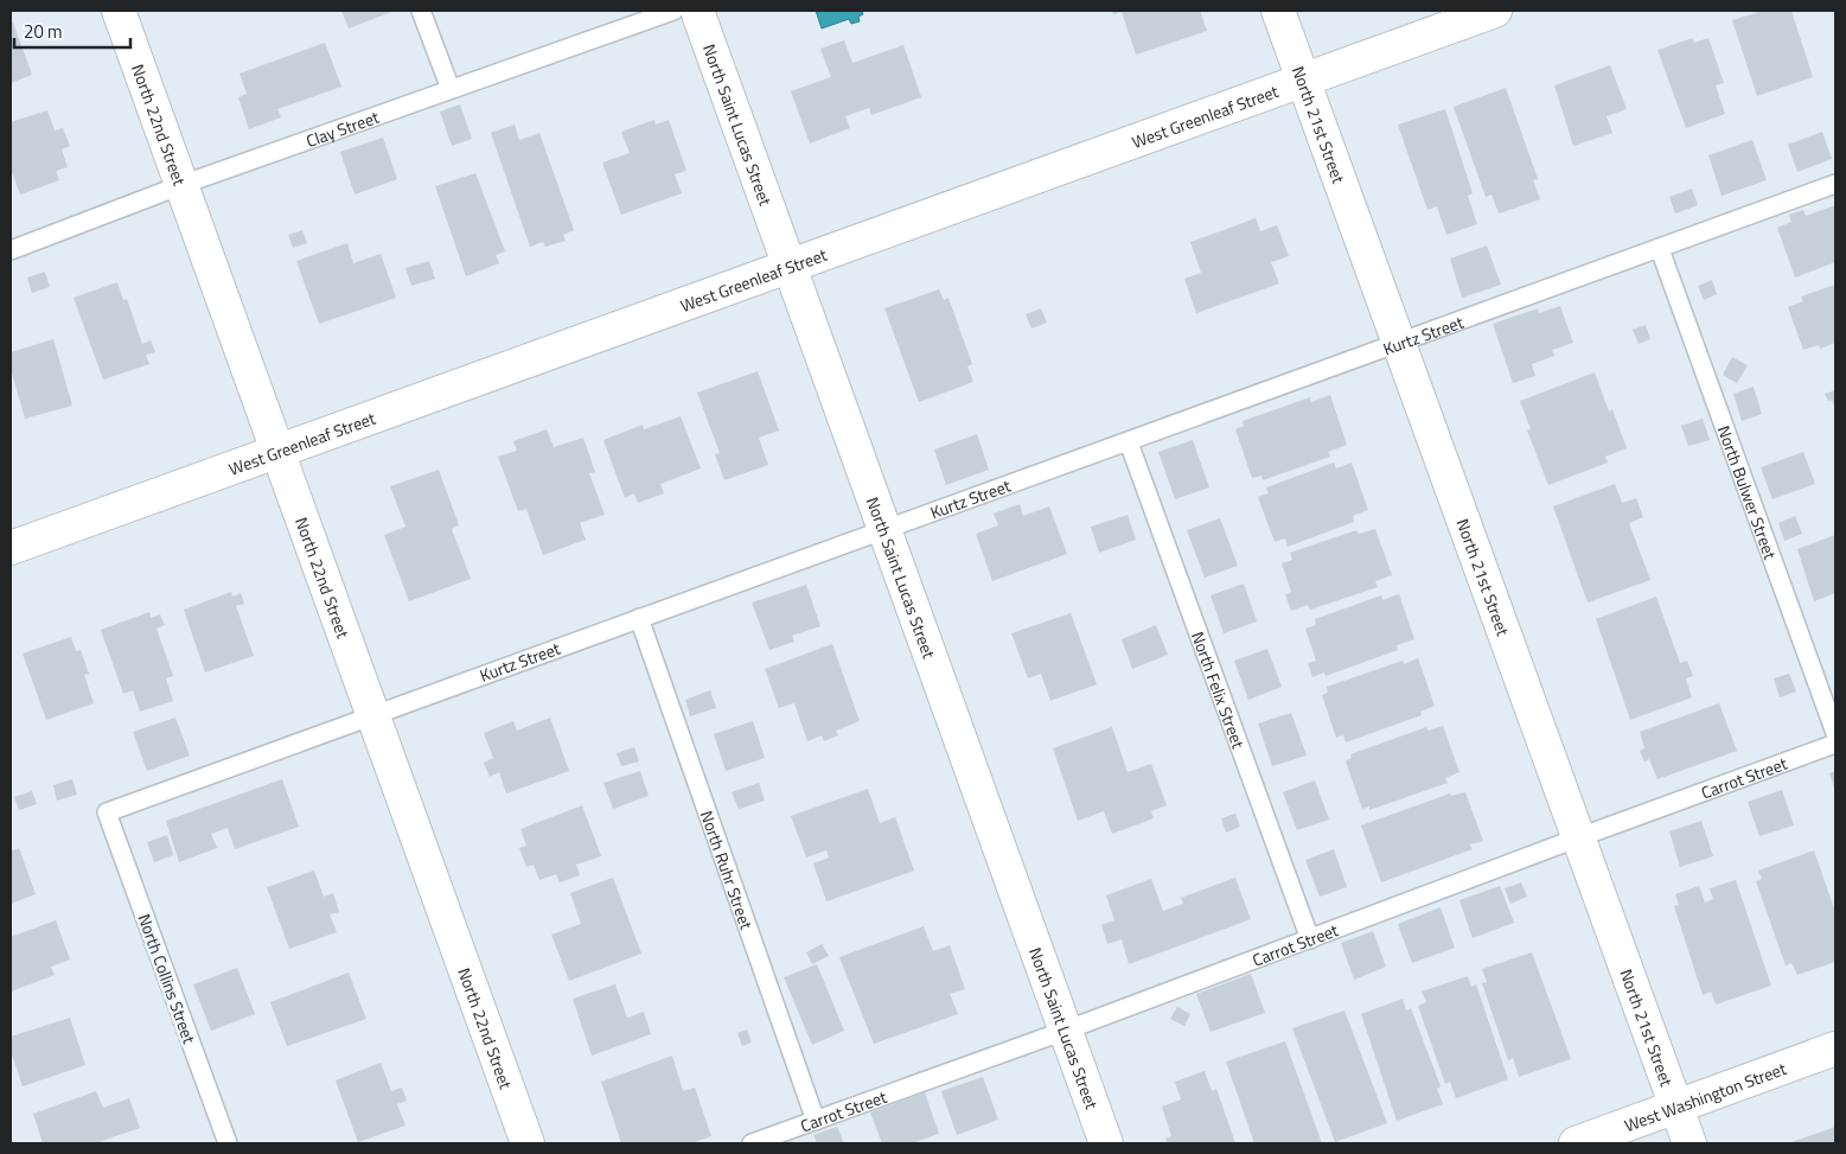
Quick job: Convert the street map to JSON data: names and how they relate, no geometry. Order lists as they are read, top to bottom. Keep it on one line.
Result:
{"streets":{"street":["West Greenleaf Street","North 22nd Street","North Saint Lucas Street","North 21st Street","West Washington Street"],"lane":["Clay Street","Kurtz Street","North Bulwer Street","North Felix Street","Carrot Street","North Ruhr Street","North Collins Street"]},"crossings":[["West Greenleaf Street","North 22nd Street"],["West Greenleaf Street","North Saint Lucas Street"],["West Greenleaf Street","North 21st Street"],["North 22nd Street","Clay Street"],["North 22nd Street","Kurtz Street"],["North Saint Lucas Street","Kurtz Street"],["North Saint Lucas Street","Carrot Street"],["North 21st Street","Kurtz Street"],["North 21st Street","Carrot Street"],["North 21st Street","West Washington Street"],["Kurtz Street","North Bulwer Street"],["Kurtz Street","North Felix Street"],["Kurtz Street","North Ruhr Street"],["Kurtz Street","North Collins Street"],["North Felix Street","Carrot Street"],["Carrot Street","North Ruhr Street"]],"scale_bar":"20 m"}
